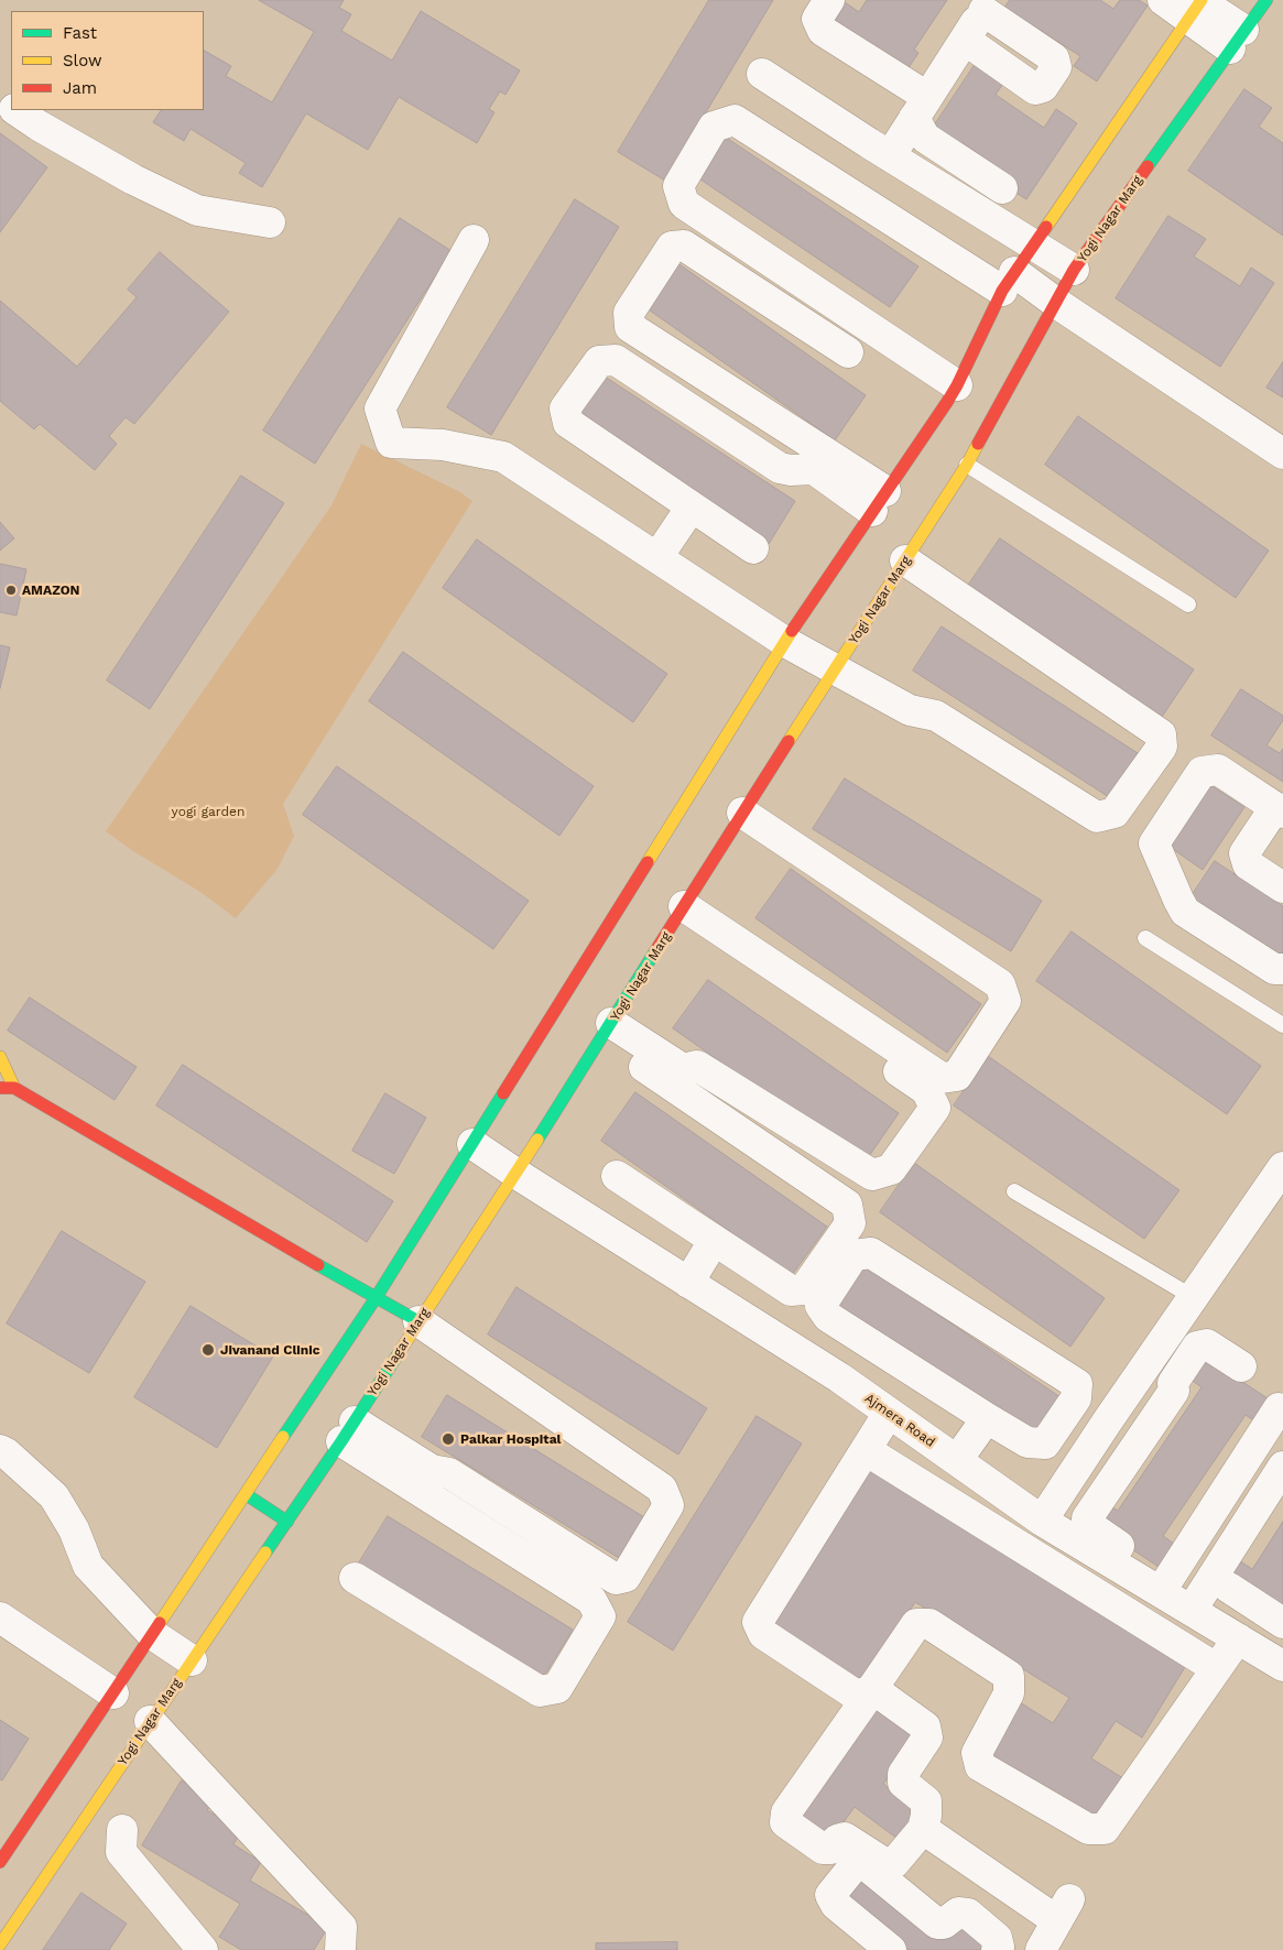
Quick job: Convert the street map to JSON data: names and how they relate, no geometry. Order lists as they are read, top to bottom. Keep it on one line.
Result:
{"streets":{"street":["Yogi Nagar Marg","Ajmera Road"]},"crossings":[["Yogi Nagar Marg","Ajmera Road"]],"parks":["yogi garden"],"places":["AMAZON","Jivanand Clinic","Palkar Hospital"],"legend":["Fast","Slow","Jam"]}
